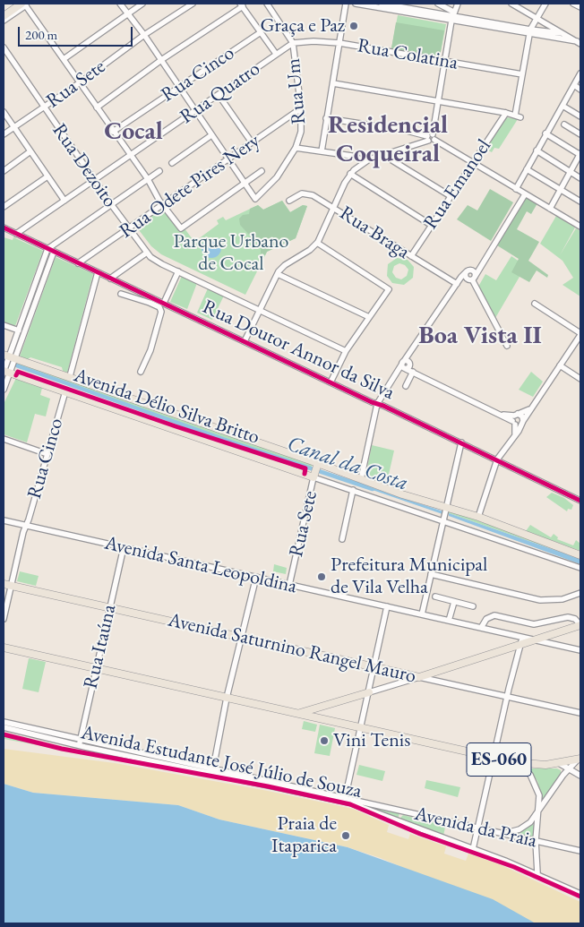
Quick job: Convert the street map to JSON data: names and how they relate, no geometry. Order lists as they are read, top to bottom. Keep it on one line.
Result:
{"streets":{"main road":["Avenida Délio Silva Britto","Avenida Saturnino Rangel Mauro","ES-060"],"street":["Rua Colatina","Rua Cinco","Rua Sete","Rua Um","Rua Quatro","Rua Dezoito","Rua Emanoel","Rua Odete Pires Nery","Rua Braga","Rua Doutor Annor da Silva","Avenida Santa Leopoldina","Rua Itaúna","Avenida Estudante José Júlio de Souza","Avenida da Praia"]},"crossings":[["Rua Colatina","Rua Um"],["Rua Colatina","Rua Quatro"],["Rua Cinco","Avenida Délio Silva Britto"],["Rua Cinco","Avenida Santa Leopoldina"],["Rua Cinco","Avenida Saturnino Rangel Mauro"],["Rua Sete","Rua Dezoito"],["Rua Sete","Avenida Délio Silva Britto"],["Rua Sete","Avenida Santa Leopoldina"],["Rua Um","Rua Quatro"],["Rua Um","Rua Odete Pires Nery"],["Rua Quatro","Rua Dezoito"],["Rua Quatro","Rua Doutor Annor da Silva"],["Rua Dezoito","Rua Odete Pires Nery"],["Rua Emanoel","Rua Braga"],["Rua Odete Pires Nery","Rua Doutor Annor da Silva"],["Avenida Santa Leopoldina","Rua Itaúna"],["Avenida Santa Leopoldina","ES-060"],["Rua Itaúna","Avenida Saturnino Rangel Mauro"],["Rua Itaúna","ES-060"],["Rua Itaúna","Avenida Estudante José Júlio de Souza"],["Avenida Saturnino Rangel Mauro","ES-060"],["Avenida Estudante José Júlio de Souza","Avenida da Praia"]],"districts":["Residencial Coqueiral","Cocal","Boa Vista II"],"water":["Canal da Costa"],"parks":["Parque Urbano de Cocal"],"places":["Graça e Paz","Prefeitura Municipal de Vila Velha","Vini Tenis","Praia de Itaparica"],"scale_bar":"200 m"}
